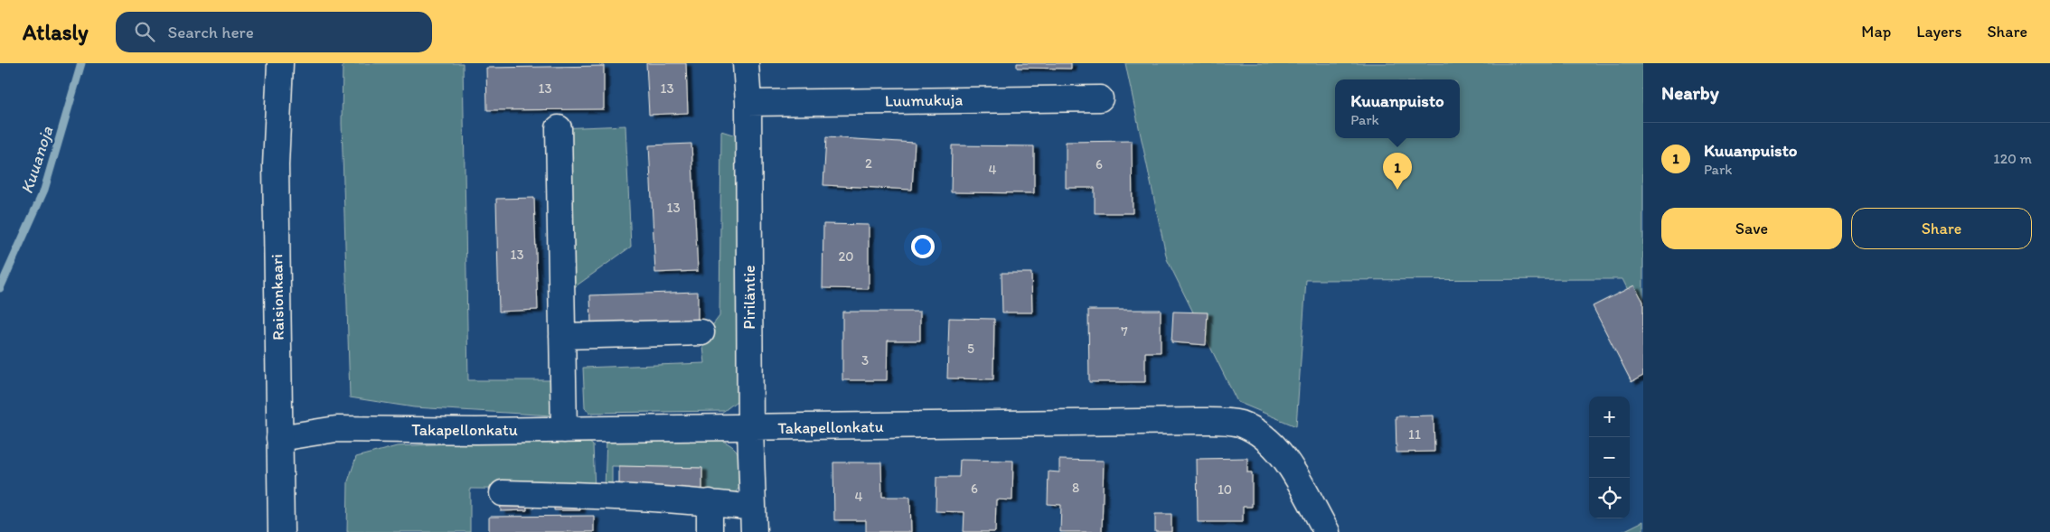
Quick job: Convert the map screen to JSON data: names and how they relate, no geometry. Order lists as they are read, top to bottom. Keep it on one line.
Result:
{"streets":{"street":["Luumukuja","Raisionkaari","Piriläntie","Takapellonkatu"]},"crossings":[["Luumukuja","Piriläntie"],["Raisionkaari","Takapellonkatu"],["Piriläntie","Takapellonkatu"]],"water":["Kuuanoja"],"house_numbers":["13","13","2","6","4","13","13","20","7","5","3","11","8","6","10","4"],"page":{"header":"Atlasly","search":"Search here","nav":["Map","Layers","Share"],"heading":"Nearby","popup":["Kuuanpuisto","Park"],"list":[{"mark":"1","name":"Kuuanpuisto","note":"Park","value":"120 m"}],"pins":"1","buttons":["Save","Share"],"map_buttons":["+","−"]}}
